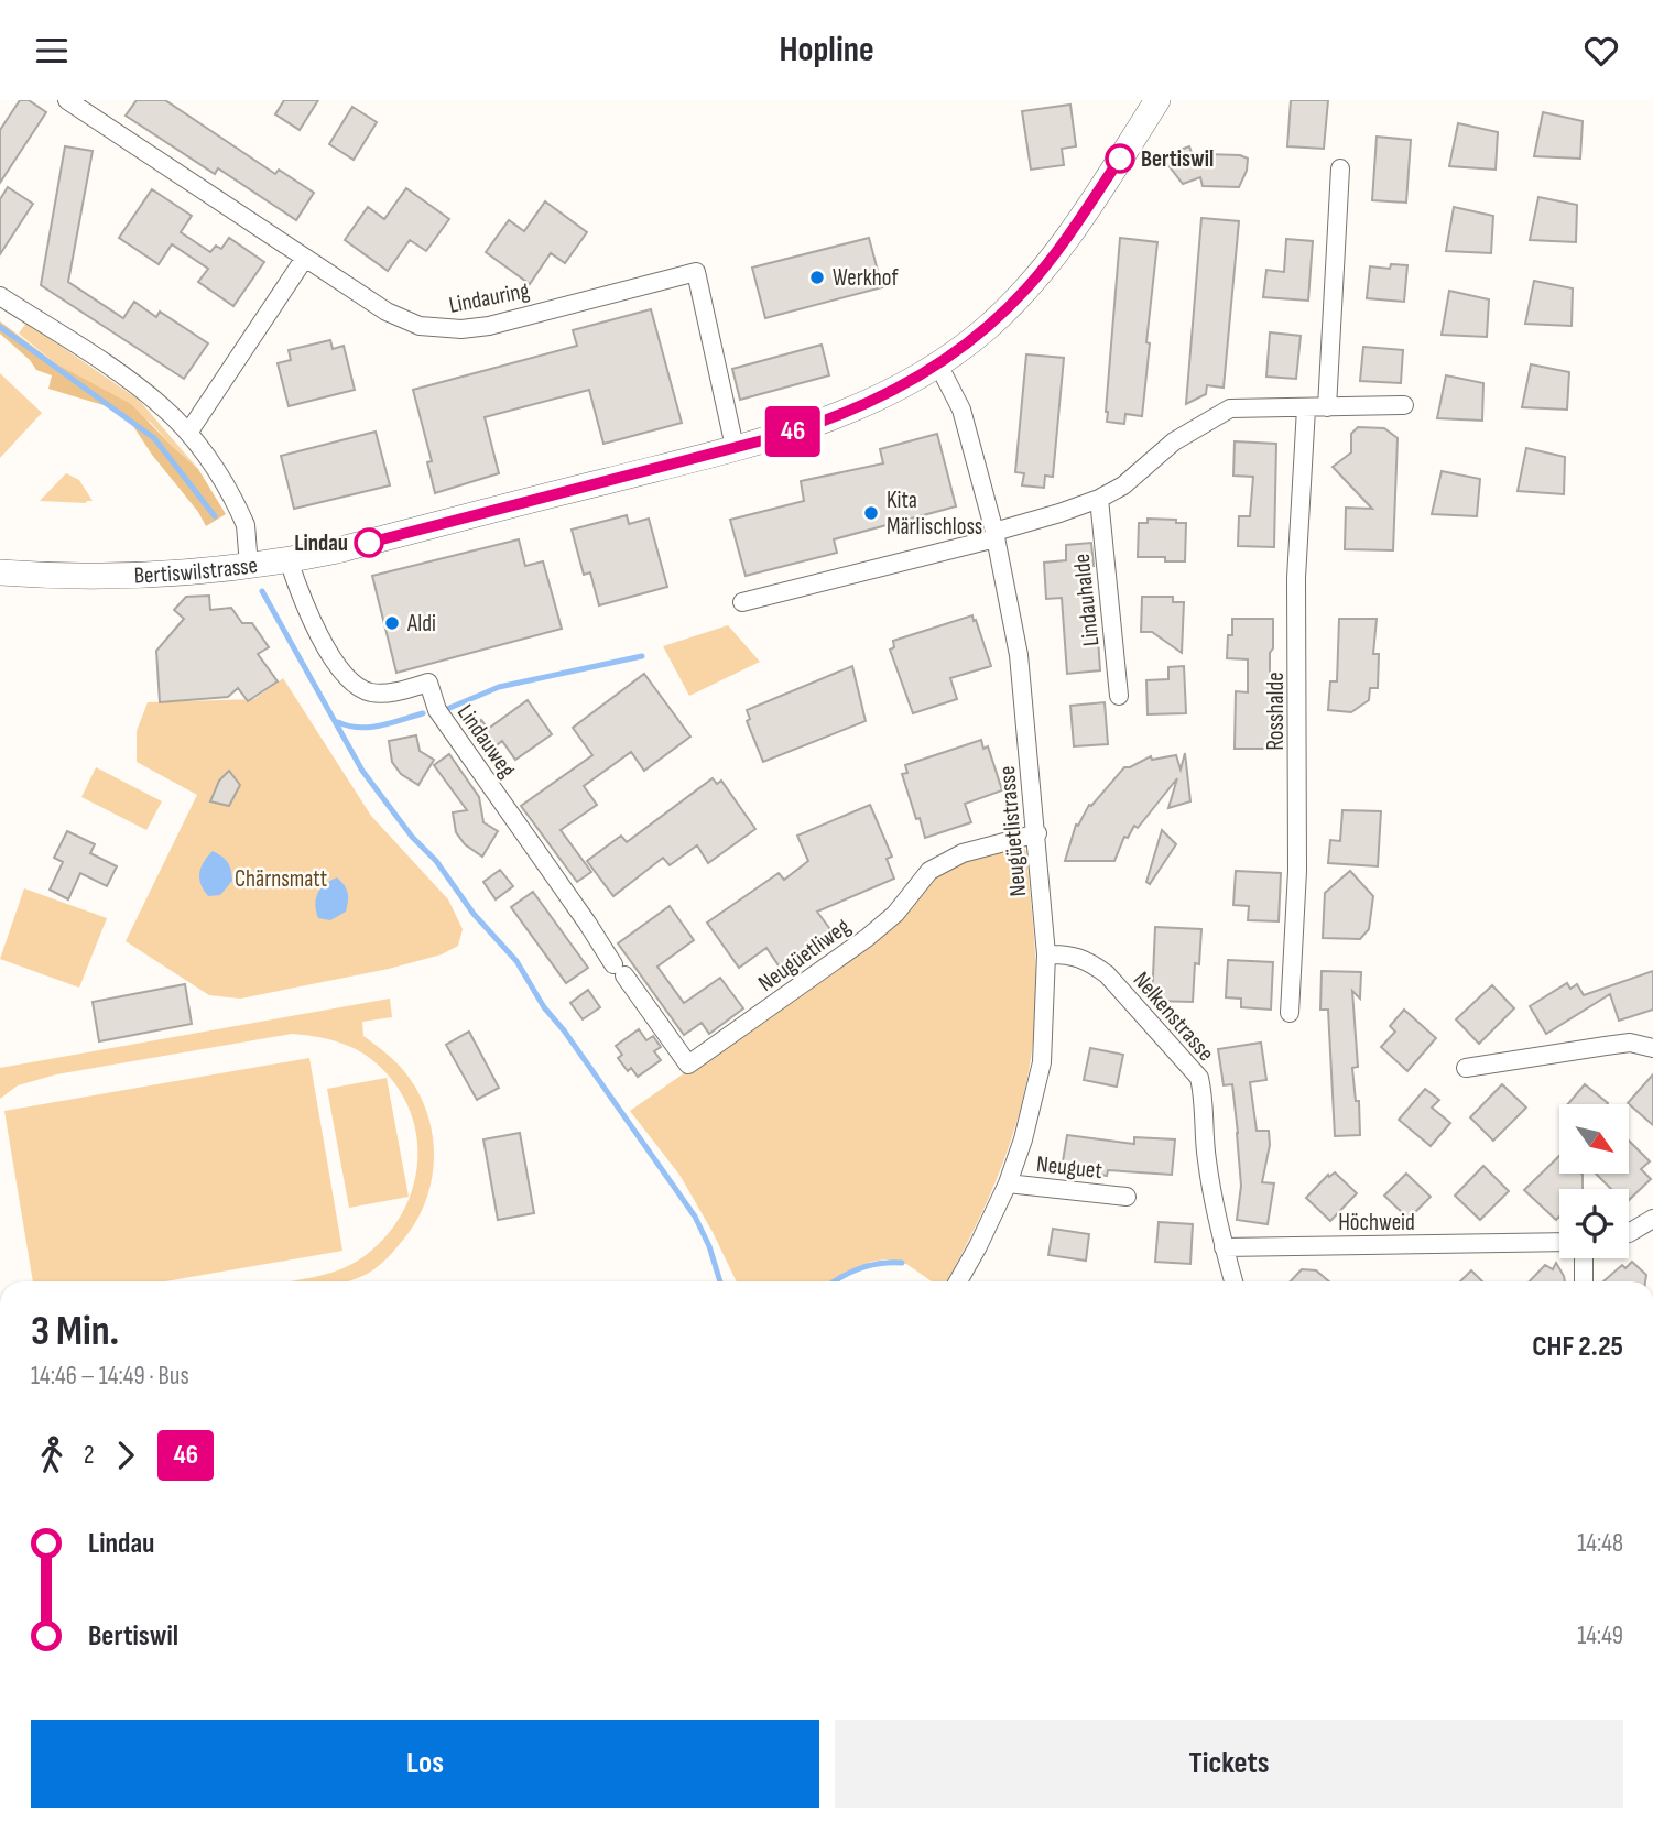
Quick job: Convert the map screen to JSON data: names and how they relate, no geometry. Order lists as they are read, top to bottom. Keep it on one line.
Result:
{"streets":{"main road":["Bertiswilstrasse"],"street":["Lindauring","Lindauhalde","Rosshalde","Lindauweg","Neugüetlistrasse","Neugüetliweg","Nelkenstrasse","Neuguet","Höchweid"]},"crossings":[["Lindauring","Bertiswilstrasse"],["Bertiswilstrasse","Lindauweg"],["Bertiswilstrasse","Neugüetlistrasse"],["Lindauweg","Neugüetliweg"],["Neugüetlistrasse","Neugüetliweg"],["Neugüetlistrasse","Nelkenstrasse"],["Neugüetlistrasse","Neuguet"],["Nelkenstrasse","Höchweid"]],"parks":["Chärnsmatt"],"places":["Bertiswil","Werkhof","Kita Märlischloss","Lindau","Aldi"],"lines":["bus line 46"],"north":"bottom right","page":{"header":"Hopline","on_map":"46","heading":["3 Min.","14:46 – 14:49 · Bus","CHF 2.25"],"legs":["2","46"],"list":[{"name":"Lindau","value":"14:48"},{"name":"Bertiswil","value":"14:49"}],"buttons":["Los","Tickets"]}}
